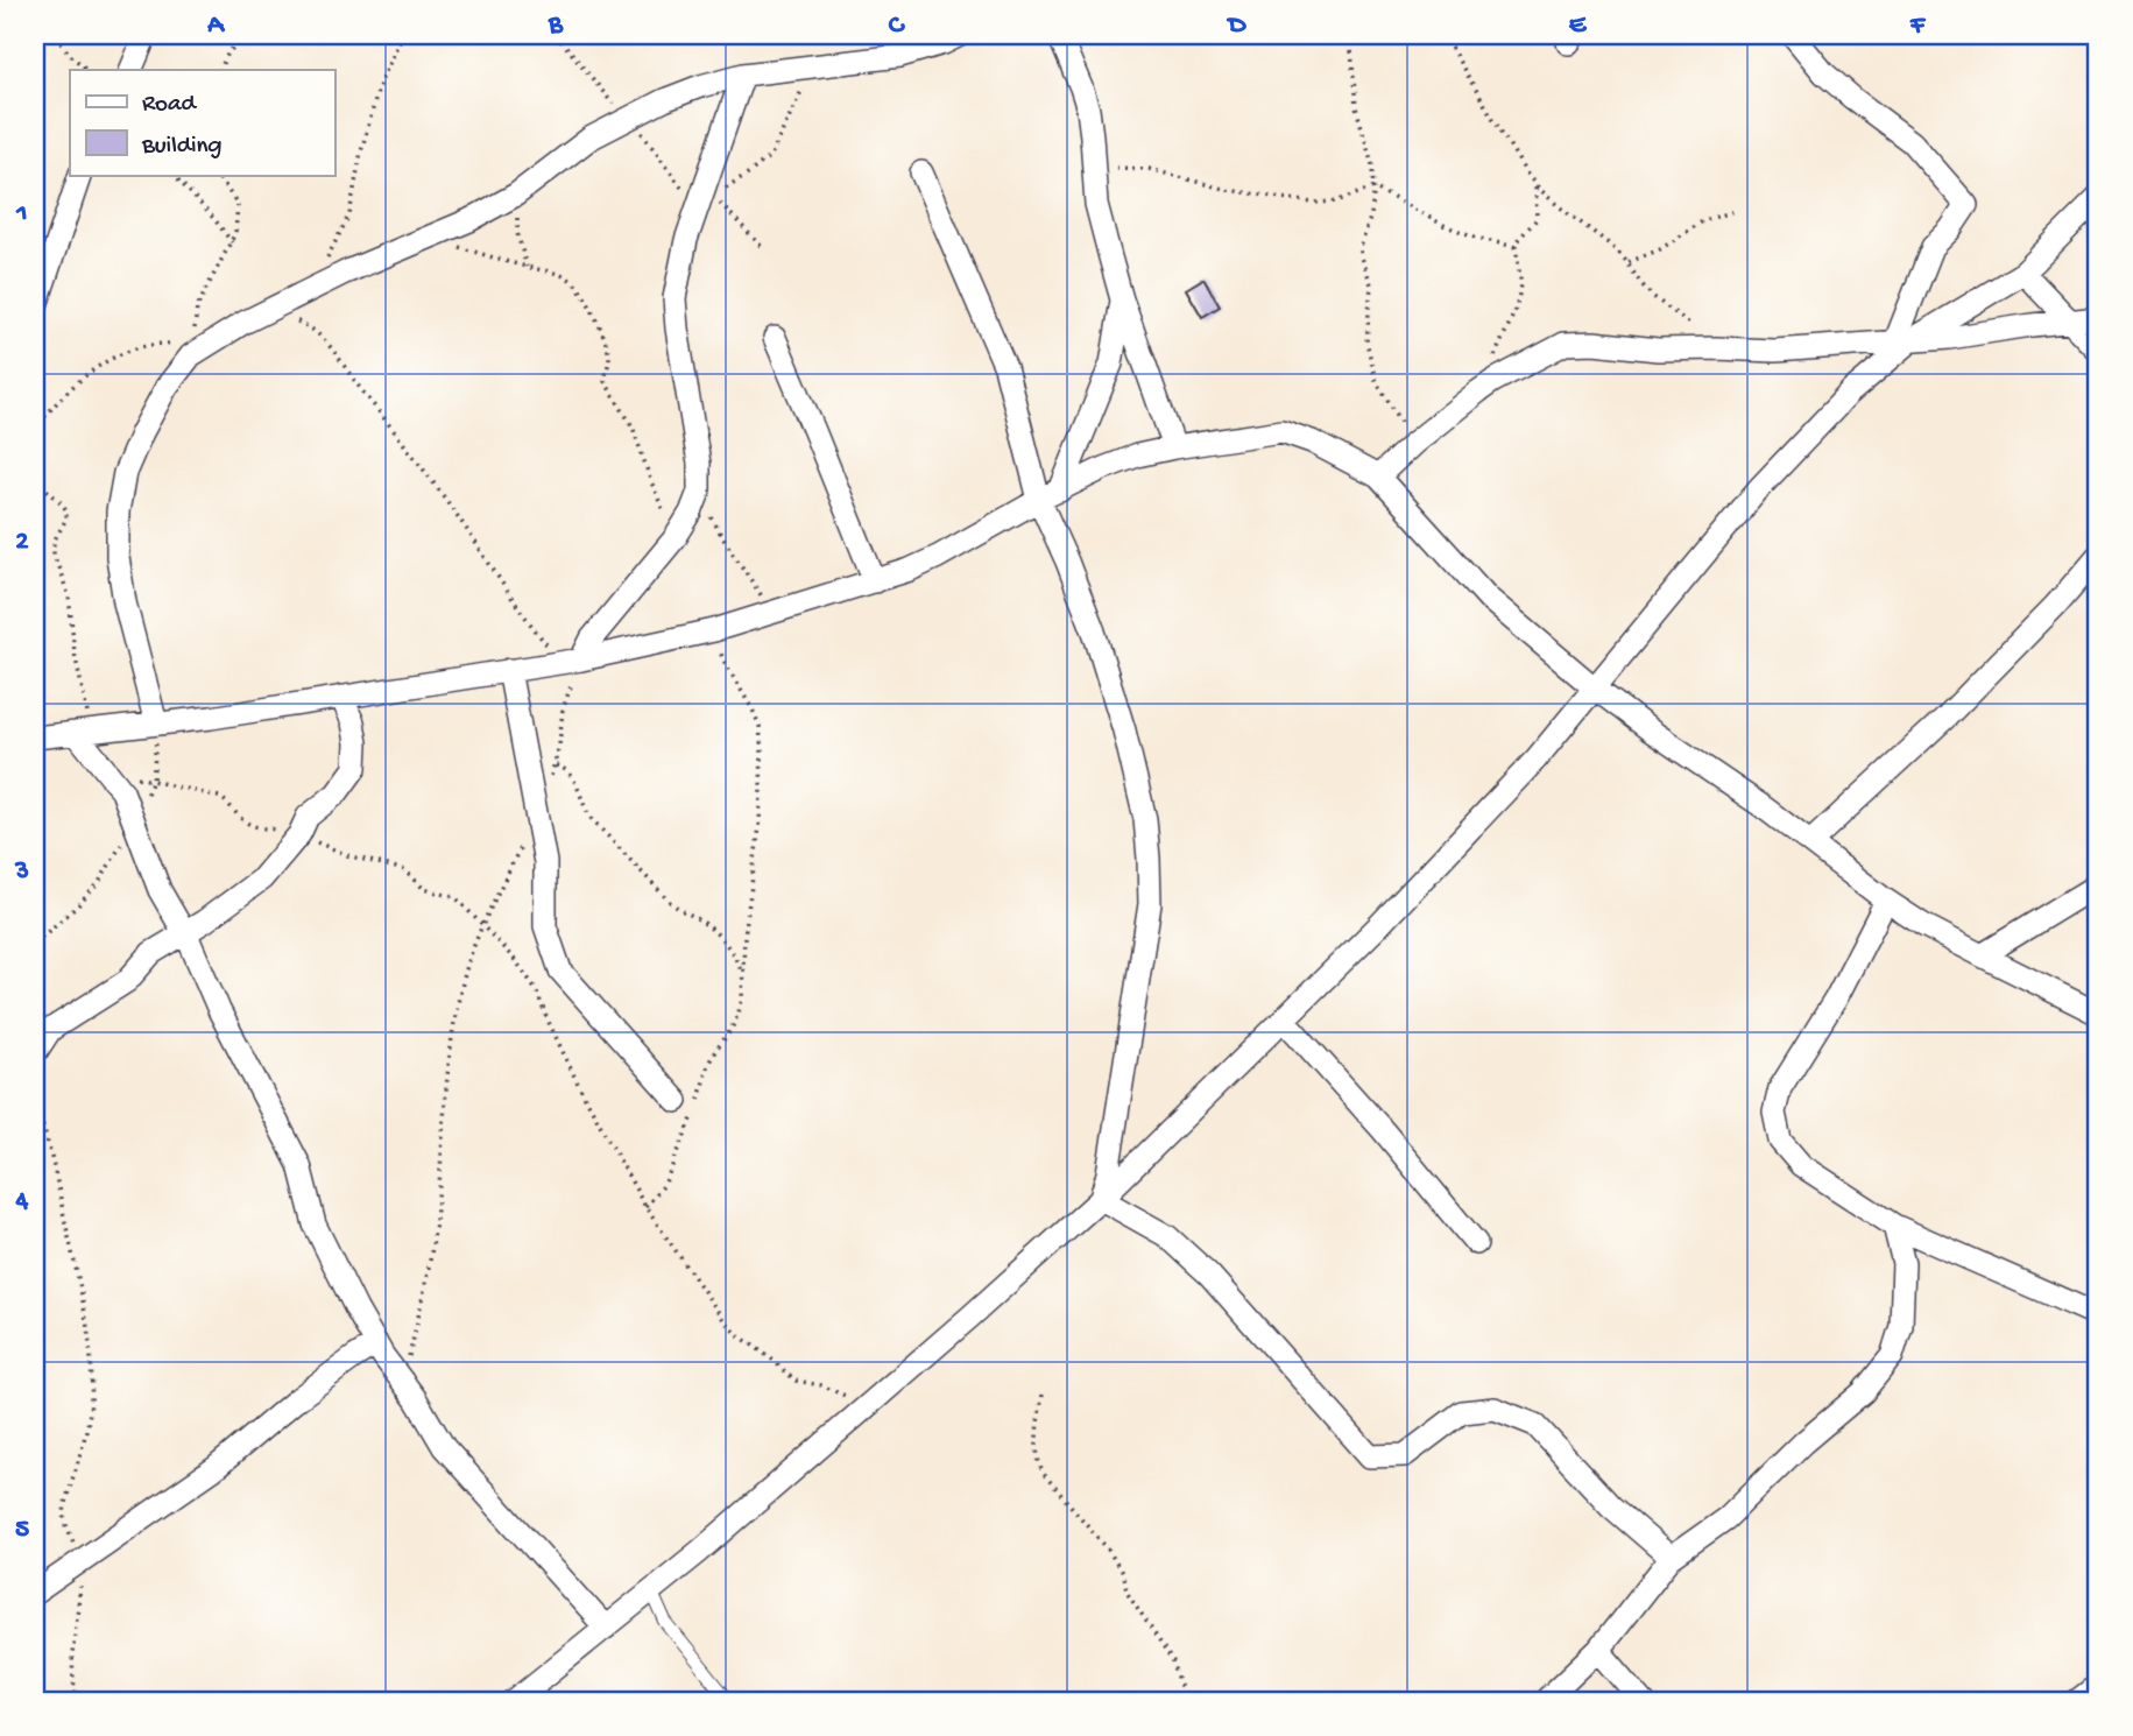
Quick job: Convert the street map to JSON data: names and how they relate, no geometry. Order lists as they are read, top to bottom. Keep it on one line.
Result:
{"legend":["Road","Building"],"grid":{"columns":["A","B","C","D","E","F"],"rows":["1","2","3","4","5"]}}
